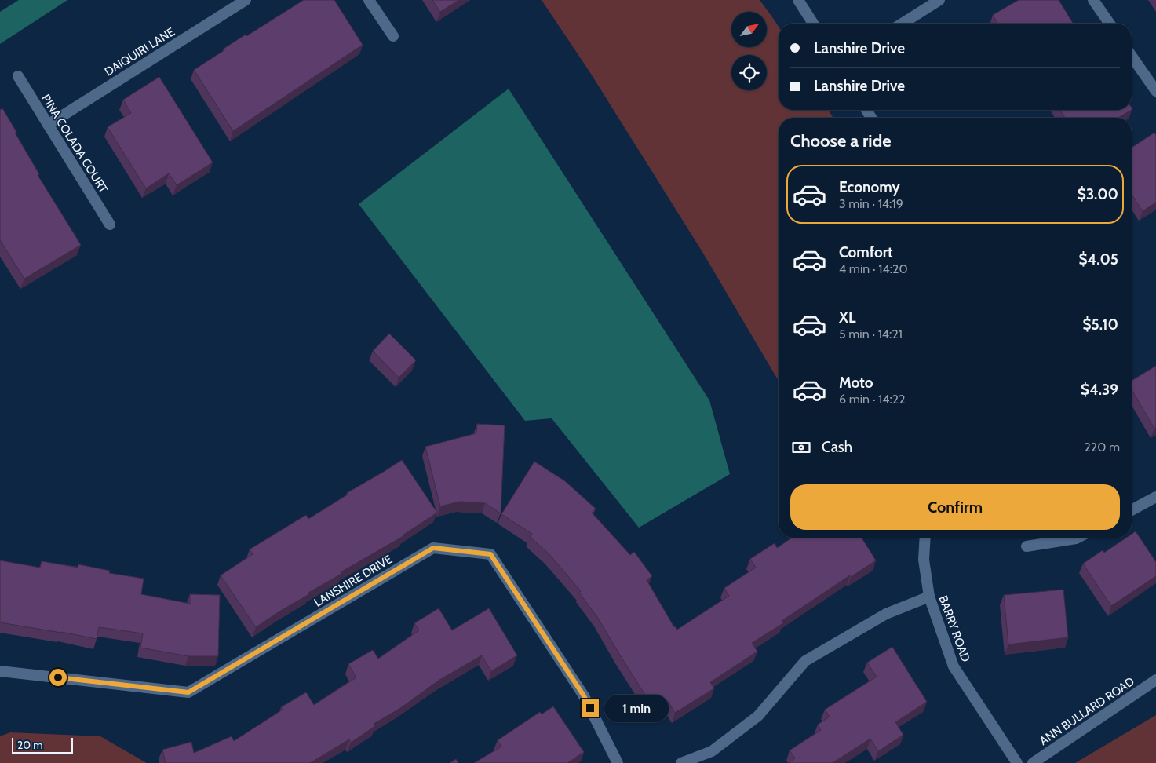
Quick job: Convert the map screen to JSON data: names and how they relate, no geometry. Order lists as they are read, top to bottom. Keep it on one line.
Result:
{"streets":{"street":["DAIQUIRI LANE","PINA COLADA COURT","LANSHIRE DRIVE","BARRY ROAD","ANN BULLARD ROAD"]},"crossings":[["DAIQUIRI LANE","PINA COLADA COURT"]],"scale_bar":"20 m","north":"top right","page":{"banner":["Lanshire Drive","Lanshire Drive"],"heading":"Choose a ride","list":[{"name":"Economy","note":"3 min · 14:19","value":"$3.00"},{"name":"Comfort","note":"4 min · 14:20","value":"$4.05"},{"name":"XL","note":"5 min · 14:21","value":"$5.10"},{"name":"Moto","note":"6 min · 14:22","value":"$4.39"}],"pay":["Cash","220 m"],"buttons":"Confirm","bubble":"1 min","scale":"20 m"}}
